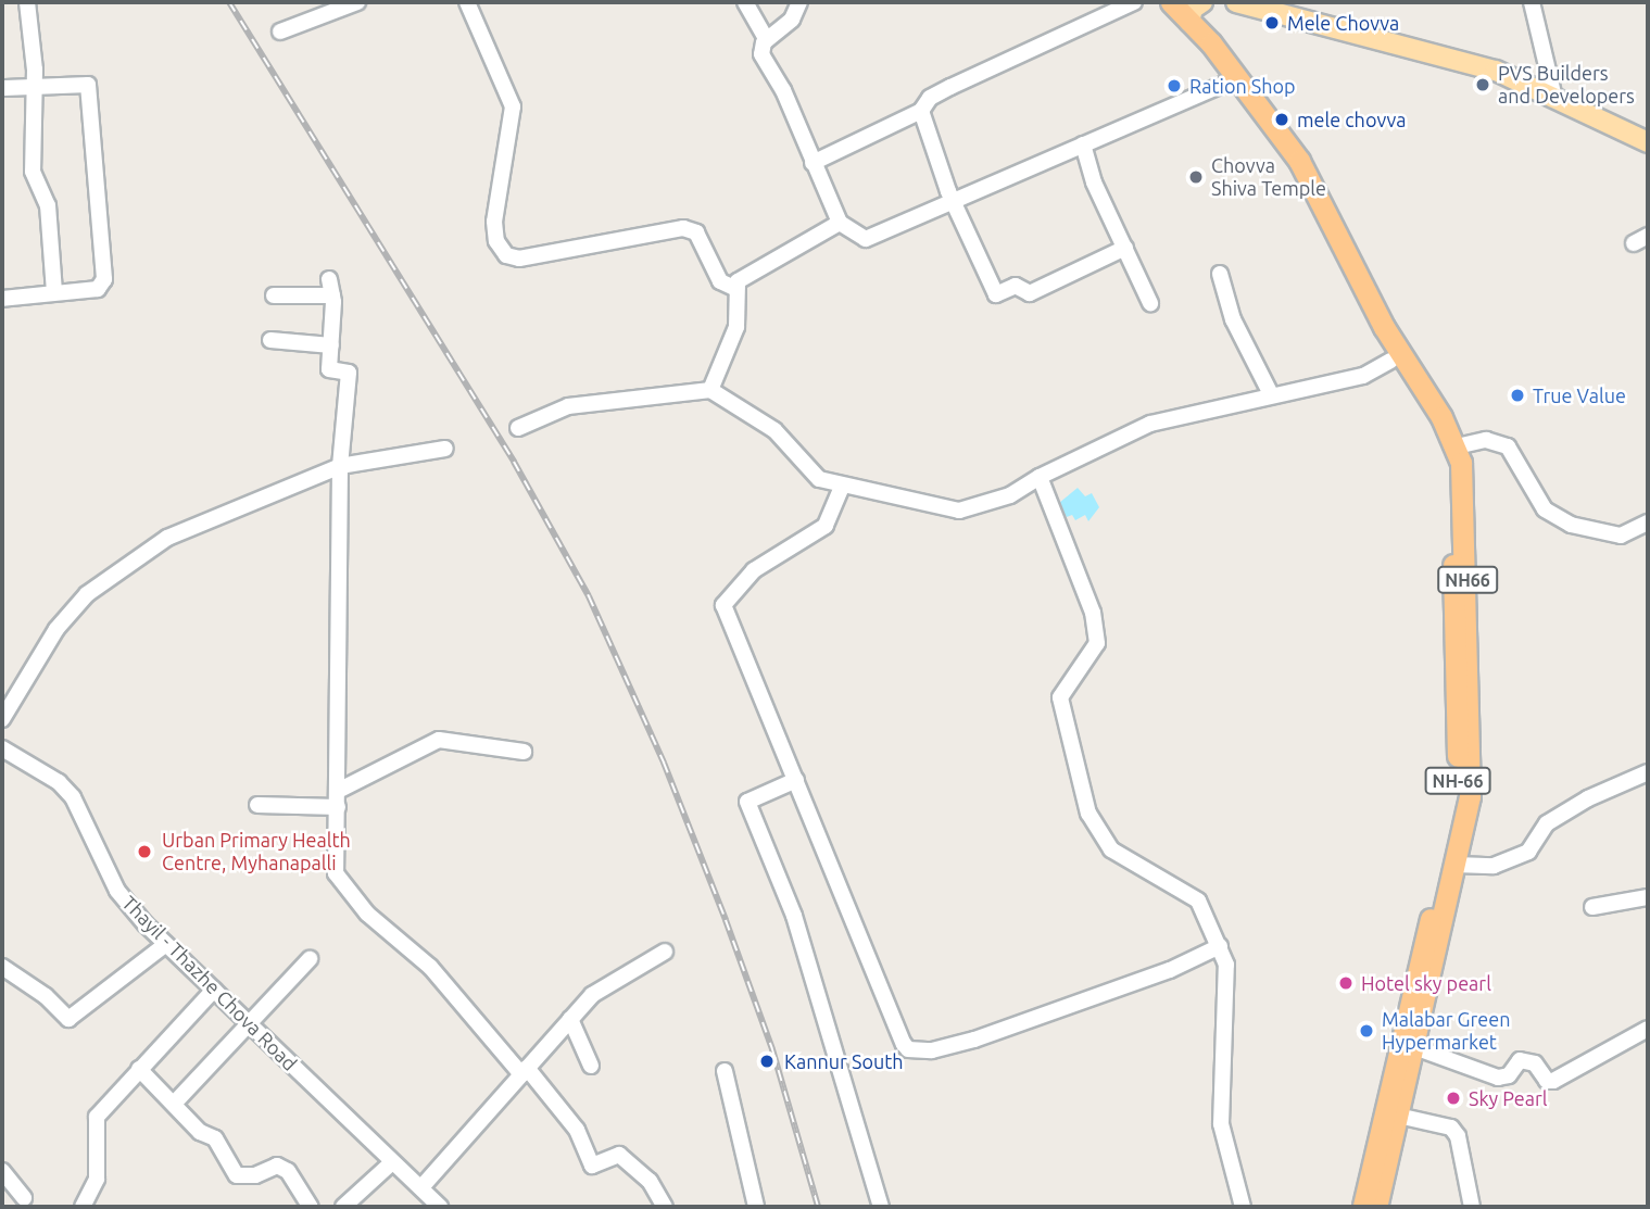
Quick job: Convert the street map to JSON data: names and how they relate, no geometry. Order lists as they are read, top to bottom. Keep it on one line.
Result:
{"streets":{"highway":["NH66","NH-66"],"street":["Thayil - Thazhe Chova Road"]},"crossings":[["NH66","NH-66"]],"places":["Mele Chovva","PVS Builders and Developers","Ration Shop","mele chovva","Chovva Shiva Temple","True Value","Urban Primary Health Centre, Myhanapalli","Hotel sky pearl","Malabar Green Hypermarket","Kannur South","Sky Pearl"]}
